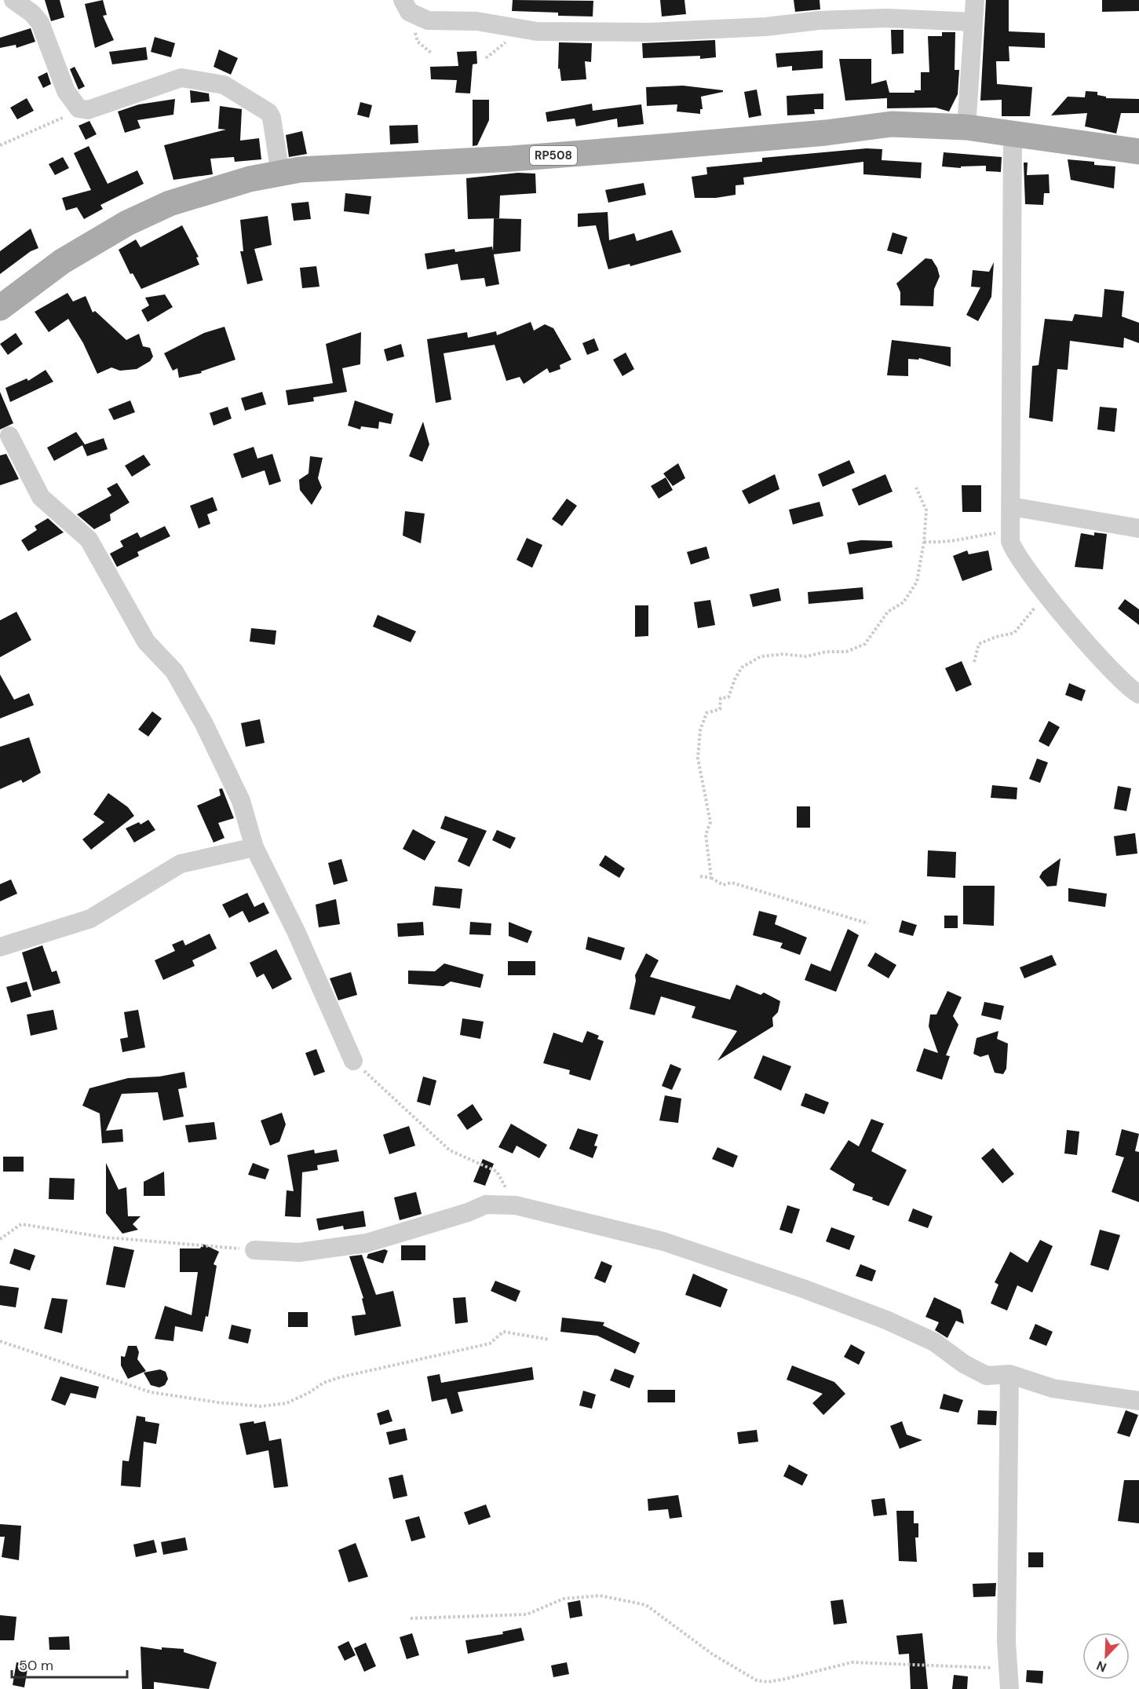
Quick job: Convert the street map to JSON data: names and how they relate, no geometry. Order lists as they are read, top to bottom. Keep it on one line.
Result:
{"streets":{"main road":["RP508"]},"scale_bar":"50 m","north":"bottom left"}
